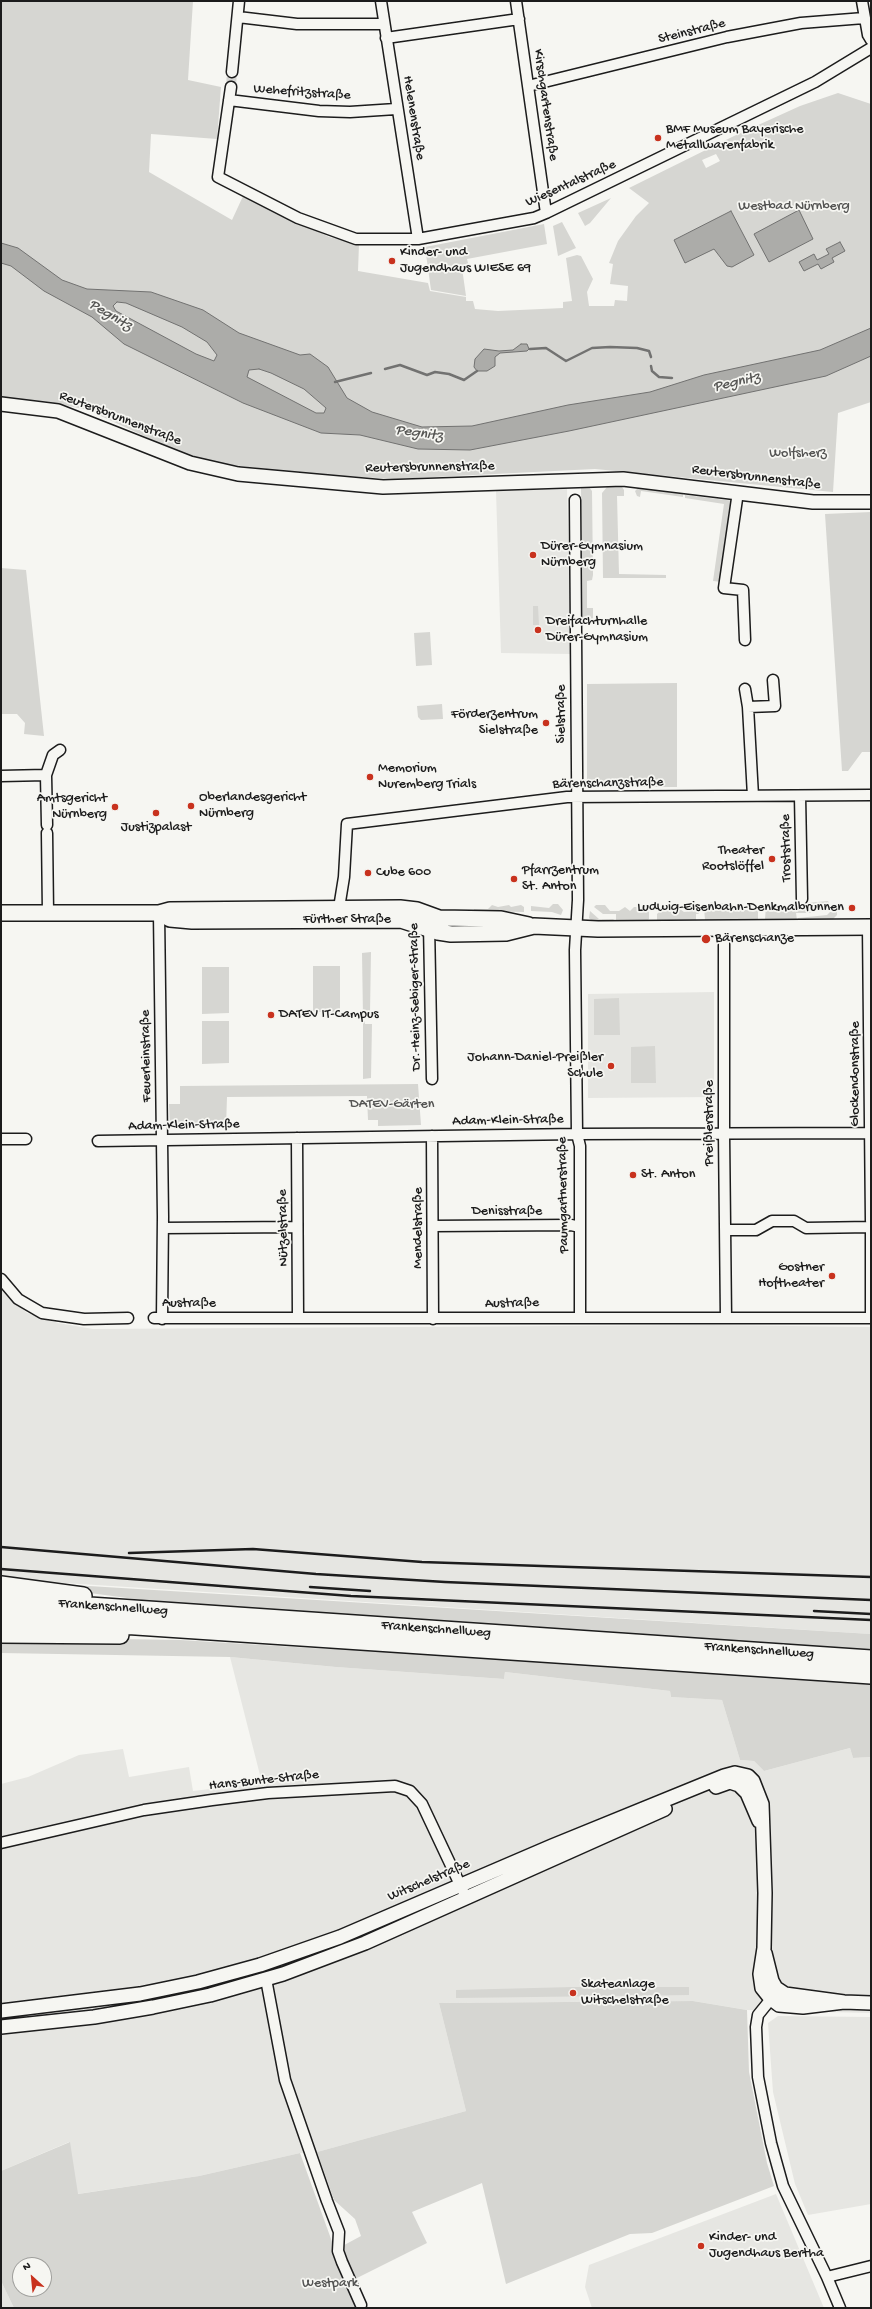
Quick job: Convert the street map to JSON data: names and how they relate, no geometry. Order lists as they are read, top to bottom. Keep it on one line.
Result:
{"streets":{"highway":["Frankenschnellweg"],"main road":["Fürther Straße"],"street":["Steinstraße","Wehefritzstraße","Kirschgartenstraße","Helenenstraße","Wiesentalstraße","Reutersbrunnenstraße","Sielstraße","Bärenschanzstraße","Troststraße","Dr.-Heinz-Sebiger-Straße","Feuerleinstraße","Glockendonstraße","Adam-Klein-Straße","Preißlerstraße","Paumgartnerstraße","Denisstraße","Nützelstraße","Mendelstraße","Austraße","Hans-Bunte-Straße","Witschelstraße"]},"crossings":[["Steinstraße","Kirschgartenstraße"],["Wehefritzstraße","Helenenstraße"],["Wehefritzstraße","Wiesentalstraße"],["Kirschgartenstraße","Wiesentalstraße"],["Helenenstraße","Wiesentalstraße"],["Sielstraße","Bärenschanzstraße"],["Sielstraße","Fürther Straße"],["Sielstraße","Paumgartnerstraße"],["Bärenschanzstraße","Troststraße"],["Bärenschanzstraße","Fürther Straße"],["Fürther Straße","Dr.-Heinz-Sebiger-Straße"],["Fürther Straße","Feuerleinstraße"],["Fürther Straße","Glockendonstraße"],["Fürther Straße","Preißlerstraße"],["Fürther Straße","Paumgartnerstraße"],["Feuerleinstraße","Adam-Klein-Straße"],["Feuerleinstraße","Austraße"],["Glockendonstraße","Adam-Klein-Straße"],["Adam-Klein-Straße","Preißlerstraße"],["Adam-Klein-Straße","Paumgartnerstraße"],["Adam-Klein-Straße","Nützelstraße"],["Adam-Klein-Straße","Mendelstraße"],["Preißlerstraße","Austraße"],["Paumgartnerstraße","Denisstraße"],["Paumgartnerstraße","Austraße"],["Denisstraße","Mendelstraße"],["Nützelstraße","Austraße"],["Mendelstraße","Austraße"],["Hans-Bunte-Straße","Witschelstraße"]],"water":["Pegnitz"],"parks":["Westbad Nürnberg","Wolfsherz","DATEV-Gärten","Westpark"],"places":["BMF Museum Bayerische Metallwarenfabrik","Kinder- und Jugendhaus WIESE 69","Dürer-Gymnasium Nürnberg","Dreifachturnhalle Dürer-Gymnasium","Förderzentrum Sielstraße","Memorium Nuremberg Trials","Oberlandesgericht Nürnberg","Amtsgericht Nürnberg","Justizpalast","Theater Rootslöffel","Cube 600","Pfarrzentrum St. Anton","Ludwig-Eisenbahn-Denkmalbrunnen","Bärenschanze","DATEV IT-Campus","Johann-Daniel-Preißler Schule","St. Anton","Gostner Hoftheater","Skateanlage Witschelstraße","Kinder- und Jugendhaus Bertha"],"north":"top left"}
